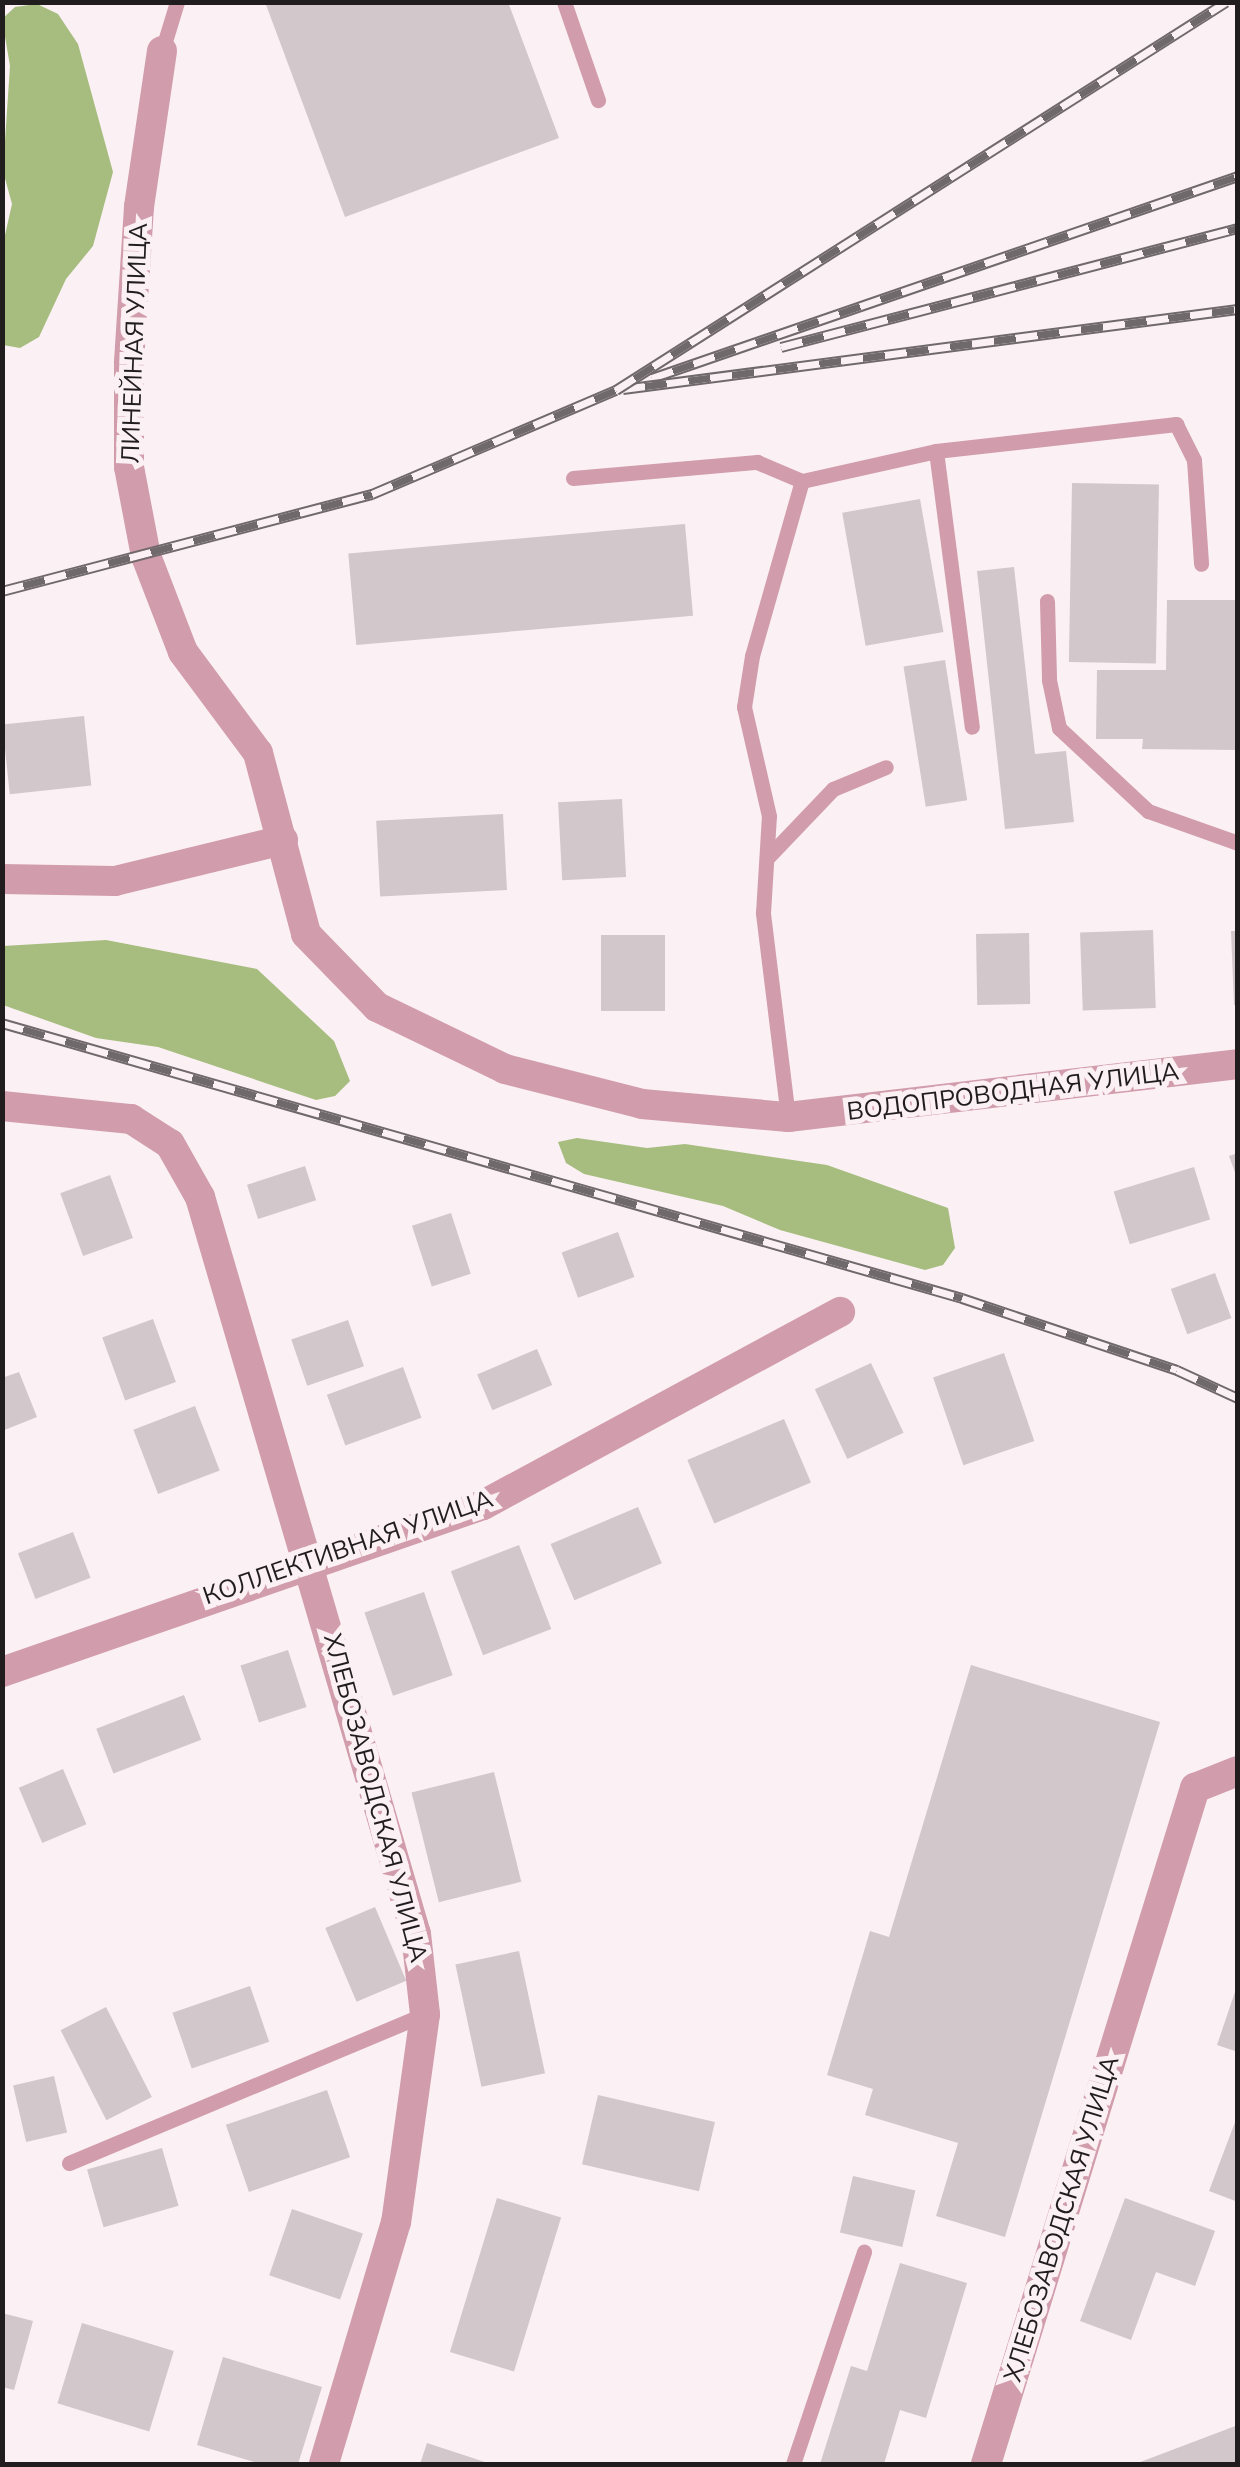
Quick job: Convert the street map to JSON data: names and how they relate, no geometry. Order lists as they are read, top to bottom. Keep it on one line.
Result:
{"streets":{"street":["ЛИНЕЙНАЯ УЛИЦА","ВОДОПРОВОДНАЯ УЛИЦА","КОЛЛЕКТИВНАЯ УЛИЦА","ХЛЕБОЗАВОДСКАЯ УЛИЦА"]},"crossings":[["ЛИНЕЙНАЯ УЛИЦА","ВОДОПРОВОДНАЯ УЛИЦА"],["КОЛЛЕКТИВНАЯ УЛИЦА","ХЛЕБОЗАВОДСКАЯ УЛИЦА"]]}
